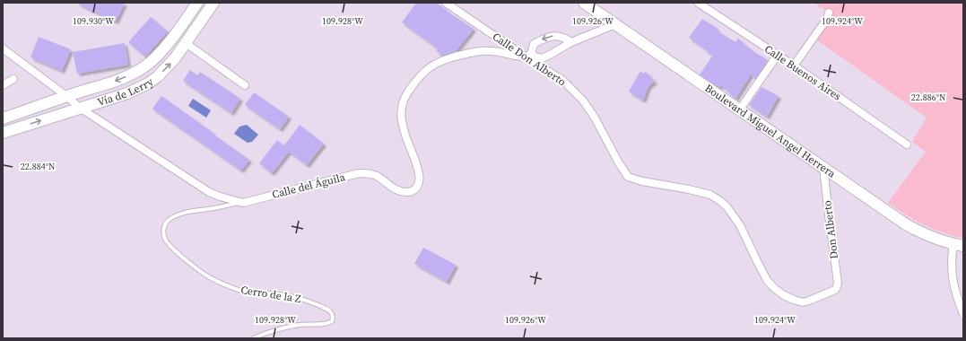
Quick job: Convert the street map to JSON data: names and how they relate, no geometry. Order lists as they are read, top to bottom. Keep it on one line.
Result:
{"streets":{"street":["Calle Don Alberto","Calle Buenos Aires","Vía de Lerry","Boulevard Miguel Angel Herrera","Calle del Águila","Don Alberto"],"lane":["Cerro de la Z"]},"crossings":[["Calle Don Alberto","Calle del Águila"],["Calle Don Alberto","Don Alberto"],["Vía de Lerry","Calle del Águila"],["Boulevard Miguel Angel Herrera","Calle del Águila"],["Boulevard Miguel Angel Herrera","Don Alberto"],["Calle del Águila","Cerro de la Z"]],"coordinates":["109.930°W","109.928°W","109.926°W","109.924°W","22.886°N","22.884°N"]}
